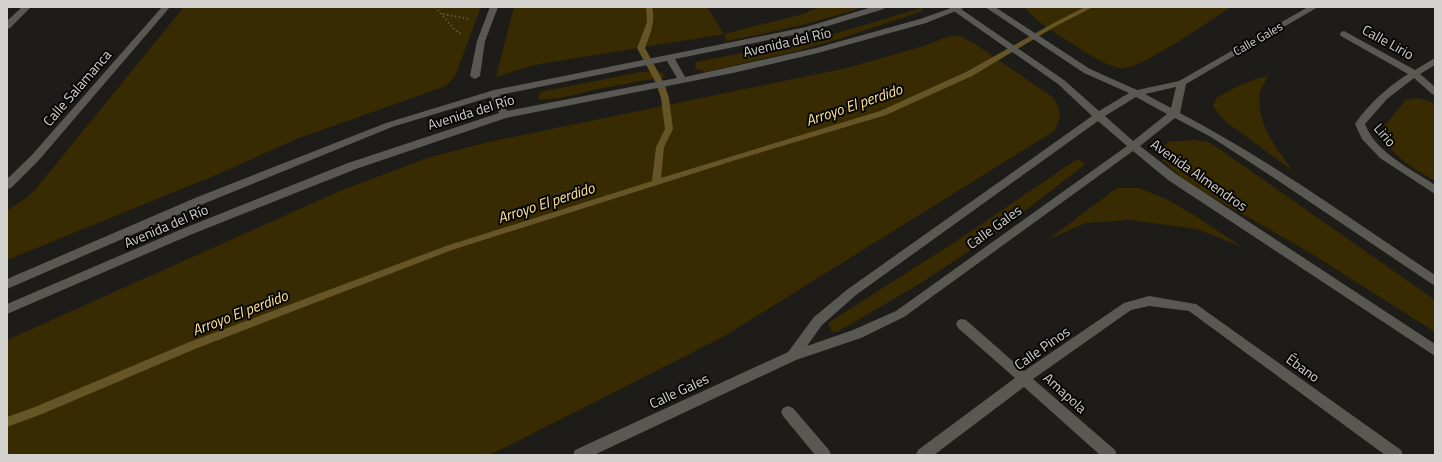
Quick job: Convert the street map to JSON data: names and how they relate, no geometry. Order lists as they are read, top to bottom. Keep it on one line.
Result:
{"streets":{"street":["Calle Gales","Avenida del Río","Calle Lirio","Calle Salamanca","Lirio","Avenida Almendros","Calle Pinos","Ébano","Amapola"]},"crossings":[["Calle Gales","Avenida Almendros"],["Avenida del Río","Avenida Almendros"],["Calle Lirio","Lirio"],["Calle Pinos","Ébano"],["Calle Pinos","Amapola"]],"water":["Arroyo El perdido"]}
